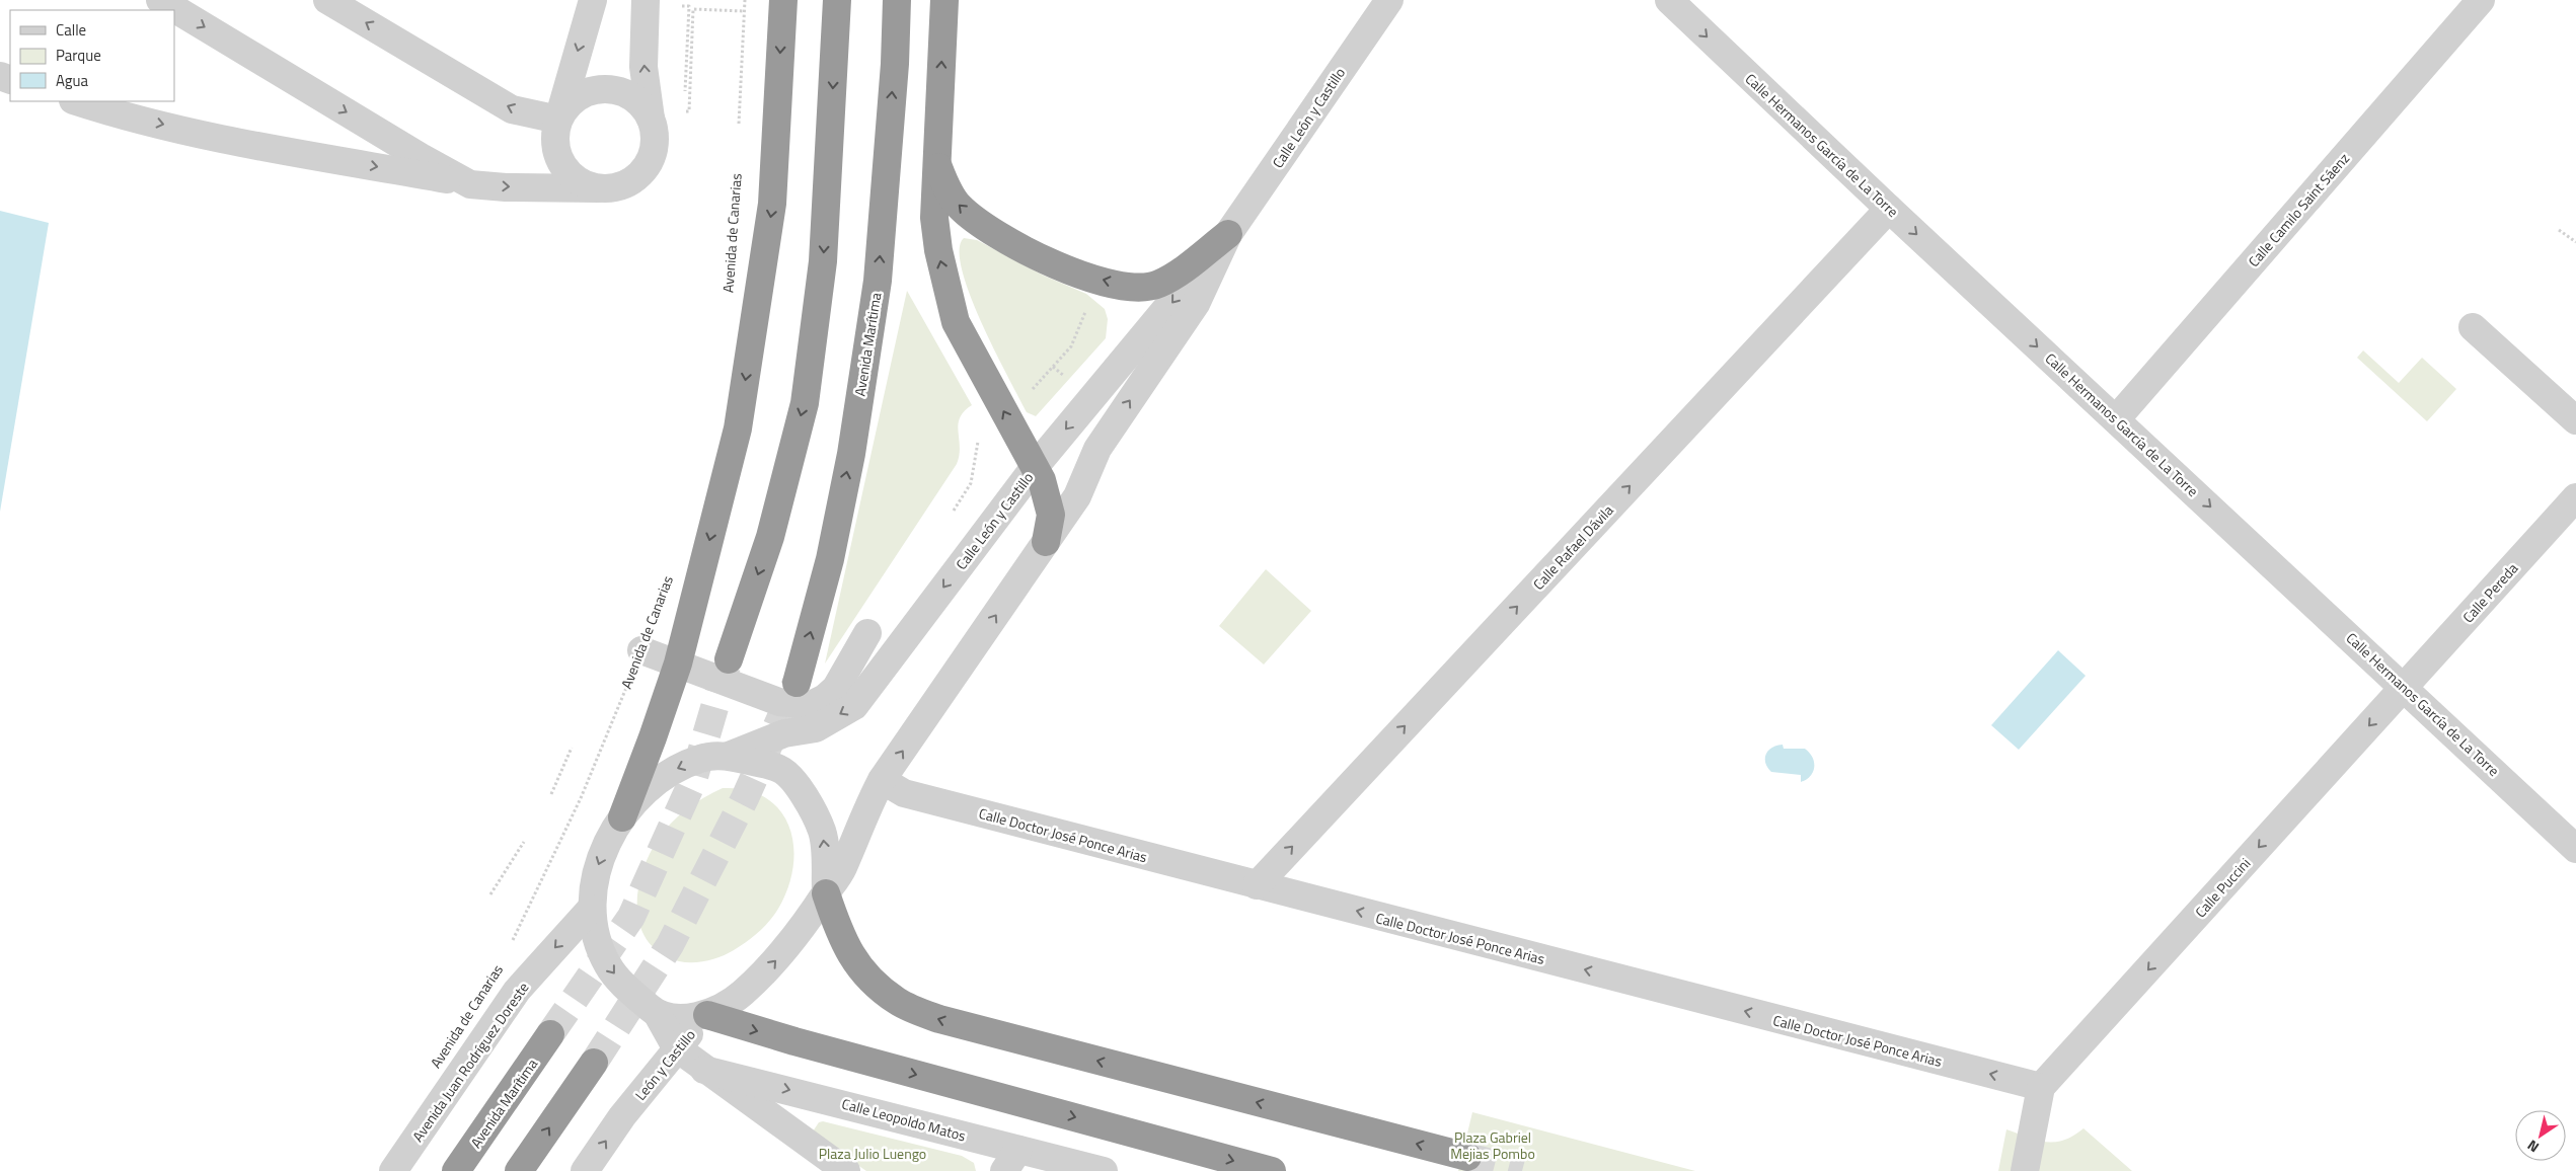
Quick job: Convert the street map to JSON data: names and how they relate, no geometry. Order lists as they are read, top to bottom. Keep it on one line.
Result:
{"streets":{"highway":["Avenida Marítima"],"street":["Calle León y Castillo","Calle Hermanos García de La Torre","Calle Camilo Saint Sáenz","Calle Rafael Dávila","Calle Pereda","Calle Doctor José Ponce Arias","Calle Puccini","Avenida Juan Rodríguez Doreste","León y Castillo","Calle Leopoldo Matos"],"path":["Avenida de Canarias"]},"crossings":[["Calle León y Castillo","Calle Doctor José Ponce Arias"],["Calle León y Castillo","León y Castillo"],["Calle Hermanos García de La Torre","Calle Camilo Saint Sáenz"],["Calle Hermanos García de La Torre","Calle Rafael Dávila"],["Calle Hermanos García de La Torre","Calle Pereda"],["Calle Hermanos García de La Torre","Calle Puccini"],["Calle Rafael Dávila","Calle Doctor José Ponce Arias"],["Calle Pereda","Calle Puccini"],["Calle Doctor José Ponce Arias","Calle Puccini"]],"one_way":["Calle Hermanos García de La Torre","Calle Rafael Dávila","Calle Doctor José Ponce Arias","Calle Puccini","Avenida Juan Rodríguez Doreste","León y Castillo"],"parks":["Plaza Gabriel Mejias Pombo","Plaza Julio Luengo"],"legend":["Calle","Parque","Agua"],"north":"bottom left"}
